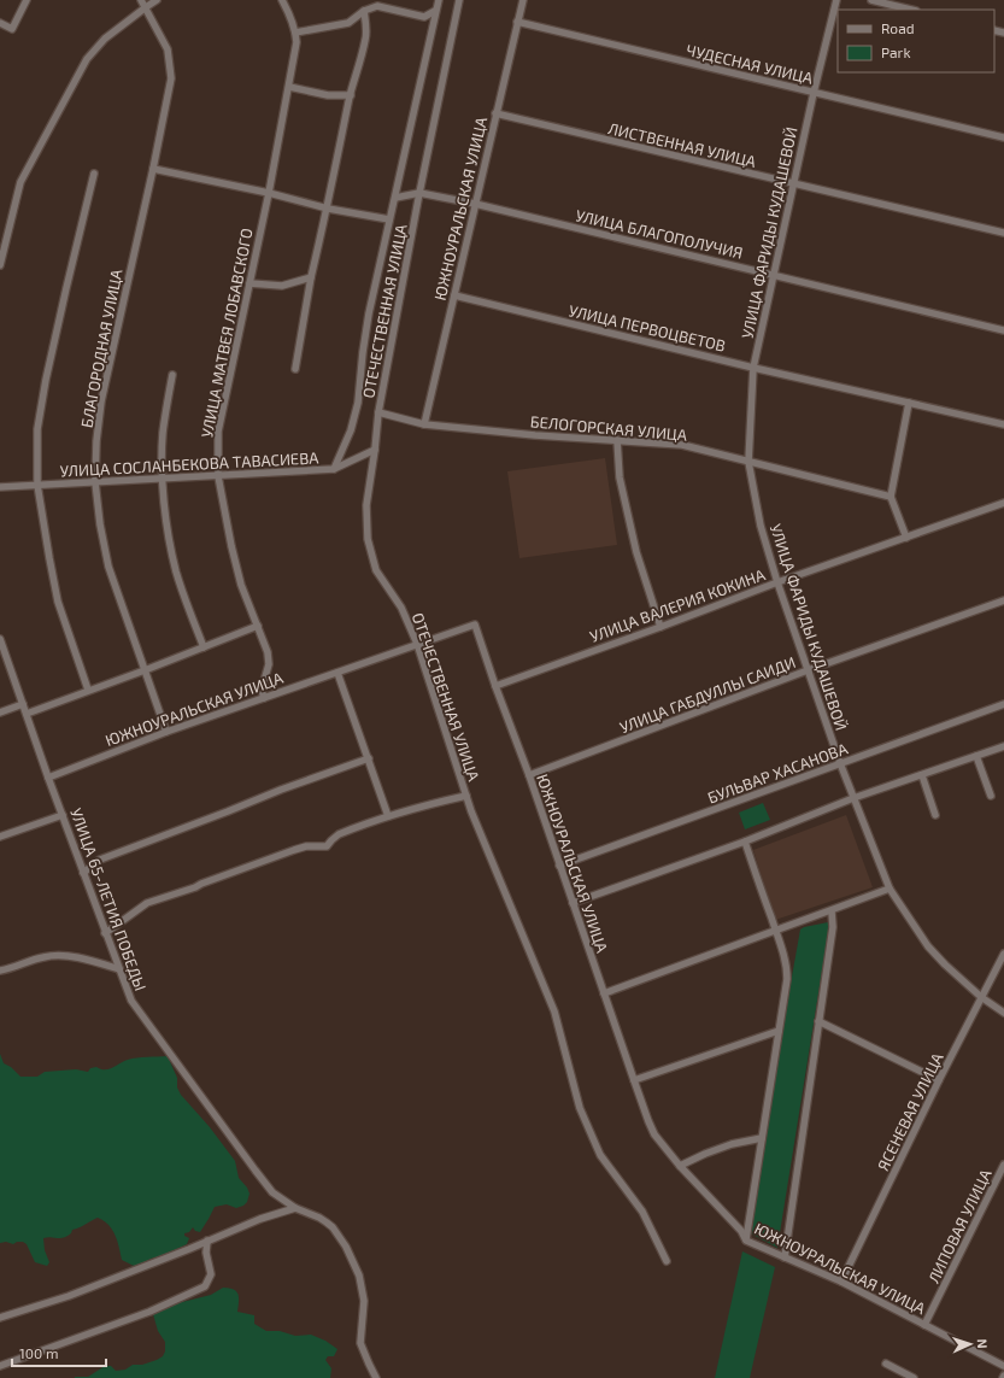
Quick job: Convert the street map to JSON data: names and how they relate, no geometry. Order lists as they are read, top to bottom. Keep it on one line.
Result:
{"streets":{"street":["ЧУДЕСНАЯ УЛИЦА","ЛИСТВЕННАЯ УЛИЦА","ЮЖНОУРАЛЬСКАЯ УЛИЦА","УЛИЦА ФАРИДЫ КУДАШЕВОЙ","УЛИЦА БЛАГОПОЛУЧИЯ","ОТЕЧЕСТВЕННАЯ УЛИЦА","УЛИЦА ПЕРВОЦВЕТОВ","УЛИЦА МАТВЕЯ ЛОБАВСКОГО","БЛАГОРОДНАЯ УЛИЦА","БЕЛОГОРСКАЯ УЛИЦА","УЛИЦА СОСЛАНБЕКОВА ТАВАСИЕВА","УЛИЦА ВАЛЕРИЯ КОКИНА","УЛИЦА ГАБДУЛЛЫ САИДИ","БУЛЬВАР ХАСАНОВА","УЛИЦА 65-ЛЕТИЯ ПОБЕДЫ","ЯСЕНЕВАЯ УЛИЦА","ЛИПОВАЯ УЛИЦА"]},"crossings":[["ЧУДЕСНАЯ УЛИЦА","ЮЖНОУРАЛЬСКАЯ УЛИЦА"],["ЧУДЕСНАЯ УЛИЦА","УЛИЦА ФАРИДЫ КУДАШЕВОЙ"],["ЛИСТВЕННАЯ УЛИЦА","ЮЖНОУРАЛЬСКАЯ УЛИЦА"],["ЛИСТВЕННАЯ УЛИЦА","УЛИЦА ФАРИДЫ КУДАШЕВОЙ"],["ЮЖНОУРАЛЬСКАЯ УЛИЦА","УЛИЦА БЛАГОПОЛУЧИЯ"],["ЮЖНОУРАЛЬСКАЯ УЛИЦА","ОТЕЧЕСТВЕННАЯ УЛИЦА"],["ЮЖНОУРАЛЬСКАЯ УЛИЦА","УЛИЦА ПЕРВОЦВЕТОВ"],["ЮЖНОУРАЛЬСКАЯ УЛИЦА","УЛИЦА МАТВЕЯ ЛОБАВСКОГО"],["ЮЖНОУРАЛЬСКАЯ УЛИЦА","БЛАГОРОДНАЯ УЛИЦА"],["ЮЖНОУРАЛЬСКАЯ УЛИЦА","БЕЛОГОРСКАЯ УЛИЦА"],["ЮЖНОУРАЛЬСКАЯ УЛИЦА","УЛИЦА ВАЛЕРИЯ КОКИНА"],["ЮЖНОУРАЛЬСКАЯ УЛИЦА","УЛИЦА ГАБДУЛЛЫ САИДИ"],["ЮЖНОУРАЛЬСКАЯ УЛИЦА","БУЛЬВАР ХАСАНОВА"],["ЮЖНОУРАЛЬСКАЯ УЛИЦА","УЛИЦА 65-ЛЕТИЯ ПОБЕДЫ"],["ЮЖНОУРАЛЬСКАЯ УЛИЦА","ЯСЕНЕВАЯ УЛИЦА"],["ЮЖНОУРАЛЬСКАЯ УЛИЦА","ЛИПОВАЯ УЛИЦА"],["УЛИЦА ФАРИДЫ КУДАШЕВОЙ","УЛИЦА БЛАГОПОЛУЧИЯ"],["УЛИЦА ФАРИДЫ КУДАШЕВОЙ","УЛИЦА ПЕРВОЦВЕТОВ"],["УЛИЦА ФАРИДЫ КУДАШЕВОЙ","БЕЛОГОРСКАЯ УЛИЦА"],["УЛИЦА ФАРИДЫ КУДАШЕВОЙ","УЛИЦА ВАЛЕРИЯ КОКИНА"],["УЛИЦА ФАРИДЫ КУДАШЕВОЙ","УЛИЦА ГАБДУЛЛЫ САИДИ"],["УЛИЦА ФАРИДЫ КУДАШЕВОЙ","БУЛЬВАР ХАСАНОВА"],["УЛИЦА ФАРИДЫ КУДАШЕВОЙ","ЯСЕНЕВАЯ УЛИЦА"],["УЛИЦА БЛАГОПОЛУЧИЯ","ОТЕЧЕСТВЕННАЯ УЛИЦА"],["ОТЕЧЕСТВЕННАЯ УЛИЦА","БЕЛОГОРСКАЯ УЛИЦА"],["ОТЕЧЕСТВЕННАЯ УЛИЦА","УЛИЦА СОСЛАНБЕКОВА ТАВАСИЕВА"],["УЛИЦА МАТВЕЯ ЛОБАВСКОГО","УЛИЦА СОСЛАНБЕКОВА ТАВАСИЕВА"],["БЛАГОРОДНАЯ УЛИЦА","УЛИЦА СОСЛАНБЕКОВА ТАВАСИЕВА"]],"legend":["Road","Park"],"scale_bar":"100 m","north":"right"}
